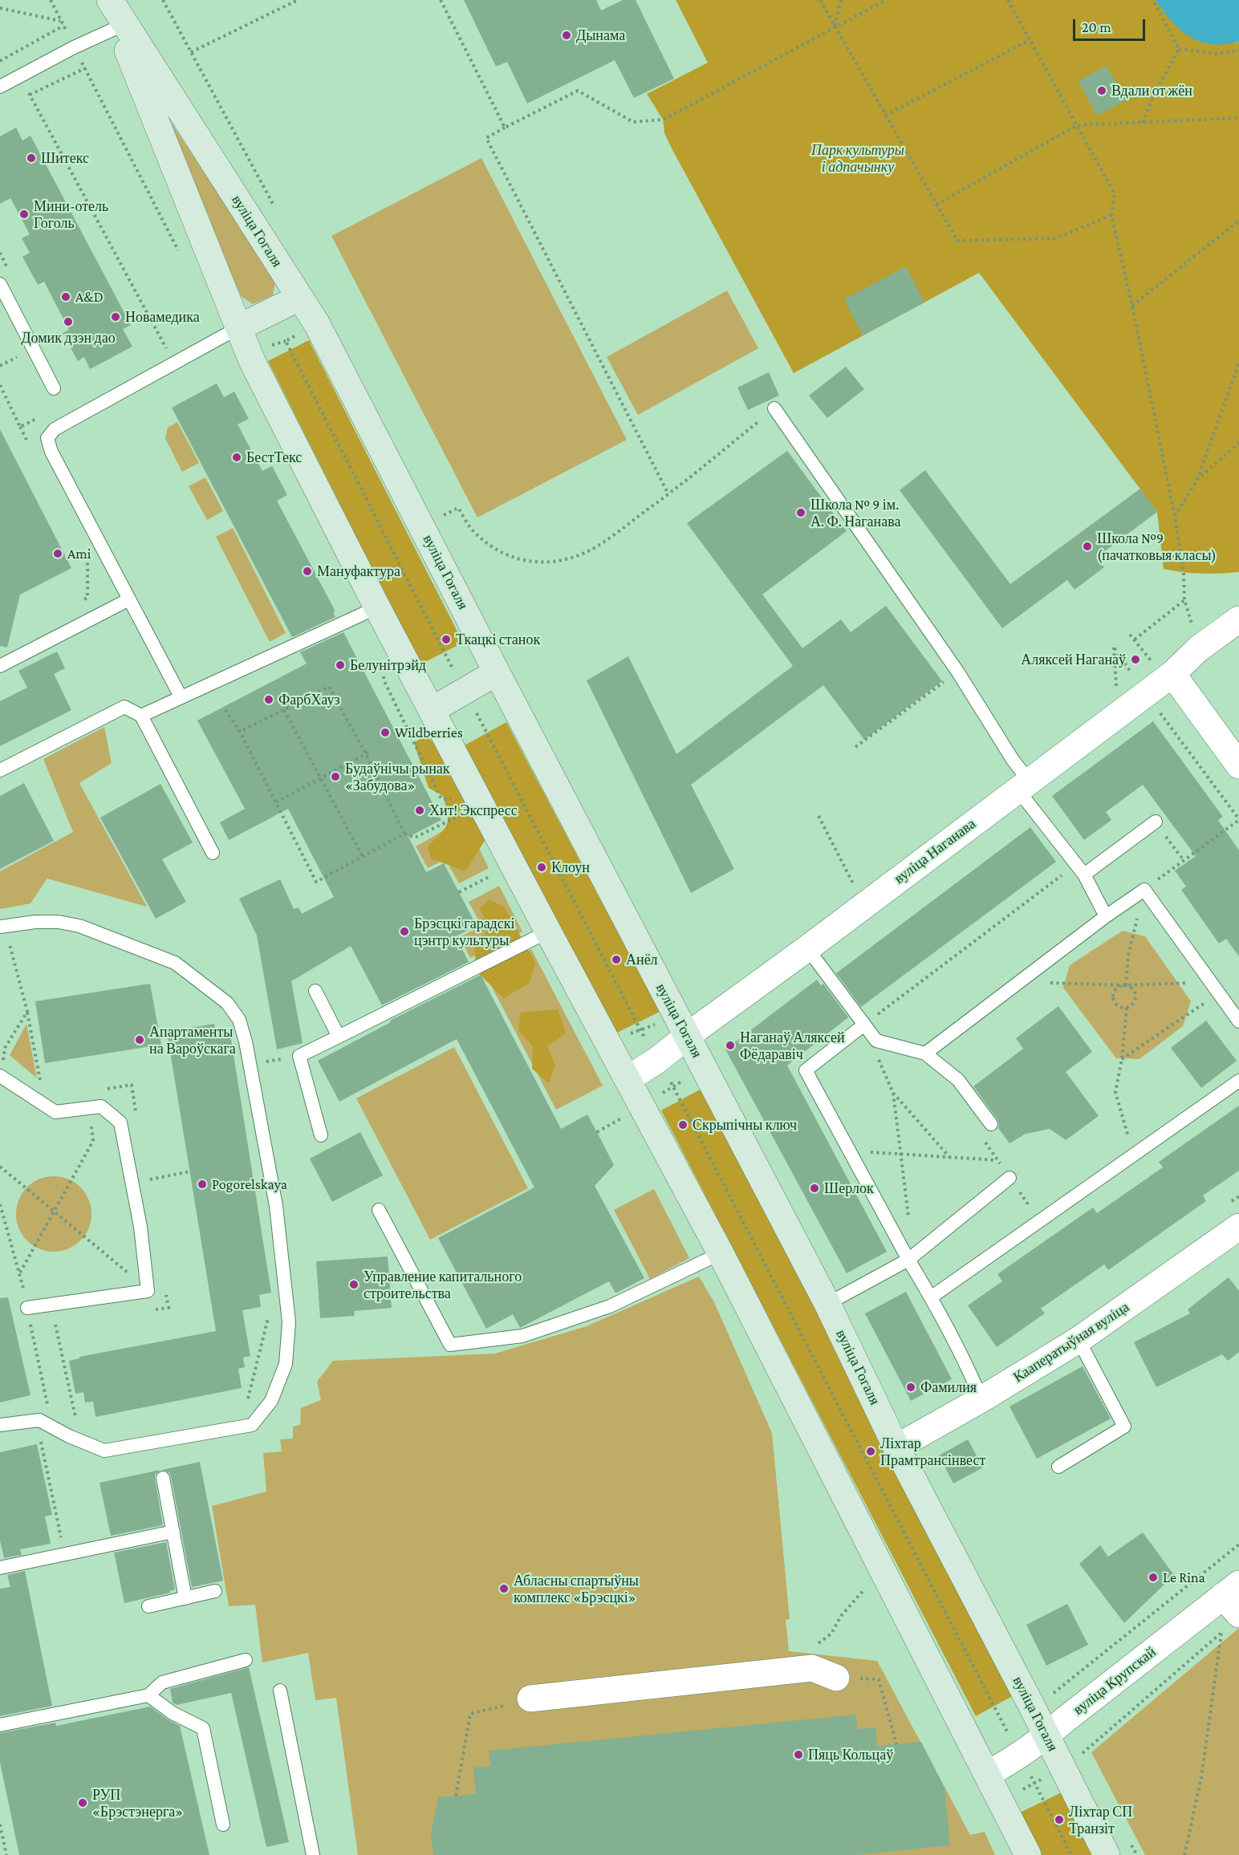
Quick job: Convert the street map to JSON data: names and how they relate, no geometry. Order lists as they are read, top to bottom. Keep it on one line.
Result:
{"streets":{"main road":["вуліца Гогаля"],"street":["вуліца Наганава","Кааператыўная вуліца","вуліца Крупскай"]},"crossings":[["вуліца Гогаля","вуліца Наганава"],["вуліца Гогаля","Кааператыўная вуліца"],["вуліца Гогаля","вуліца Крупскай"]],"parks":["Парк культуры і адпачынку"],"places":["Дынама","Вдали от жён","Шитекс","Мини-отель Гоголь","A&D","Новамедика","Домик дзэн дао","БестТекс","Школа № 9 ім. А. Ф. Наганава","Школа №9 (пачатковыя класы)","Ami","Мануфактура","Ткацкі станок","Аляксей Наганаў","Белунітрэйд","ФарбХауз","Wildberries","Будаўнічы рынак «Забудова»","Хит! Экспресс","Клоун","Брэсцкі гарадскі цэнтр культуры","Анёл","Апартаменты на Вароўскага","Наганаў Аляксей Фёдаравіч","Скрыпічны ключ","Pogorelskaya","Шерлок","Управление капитального строительства","Фамилия","Ліхтар Прамтрансінвест","Le Rina","Абласны спартыўны комплекс «Брэсцкі»","Пяць Кольцаў","РУП «Брэстэнерга»","Ліхтар СП Транзіт"],"scale_bar":"20 m"}
